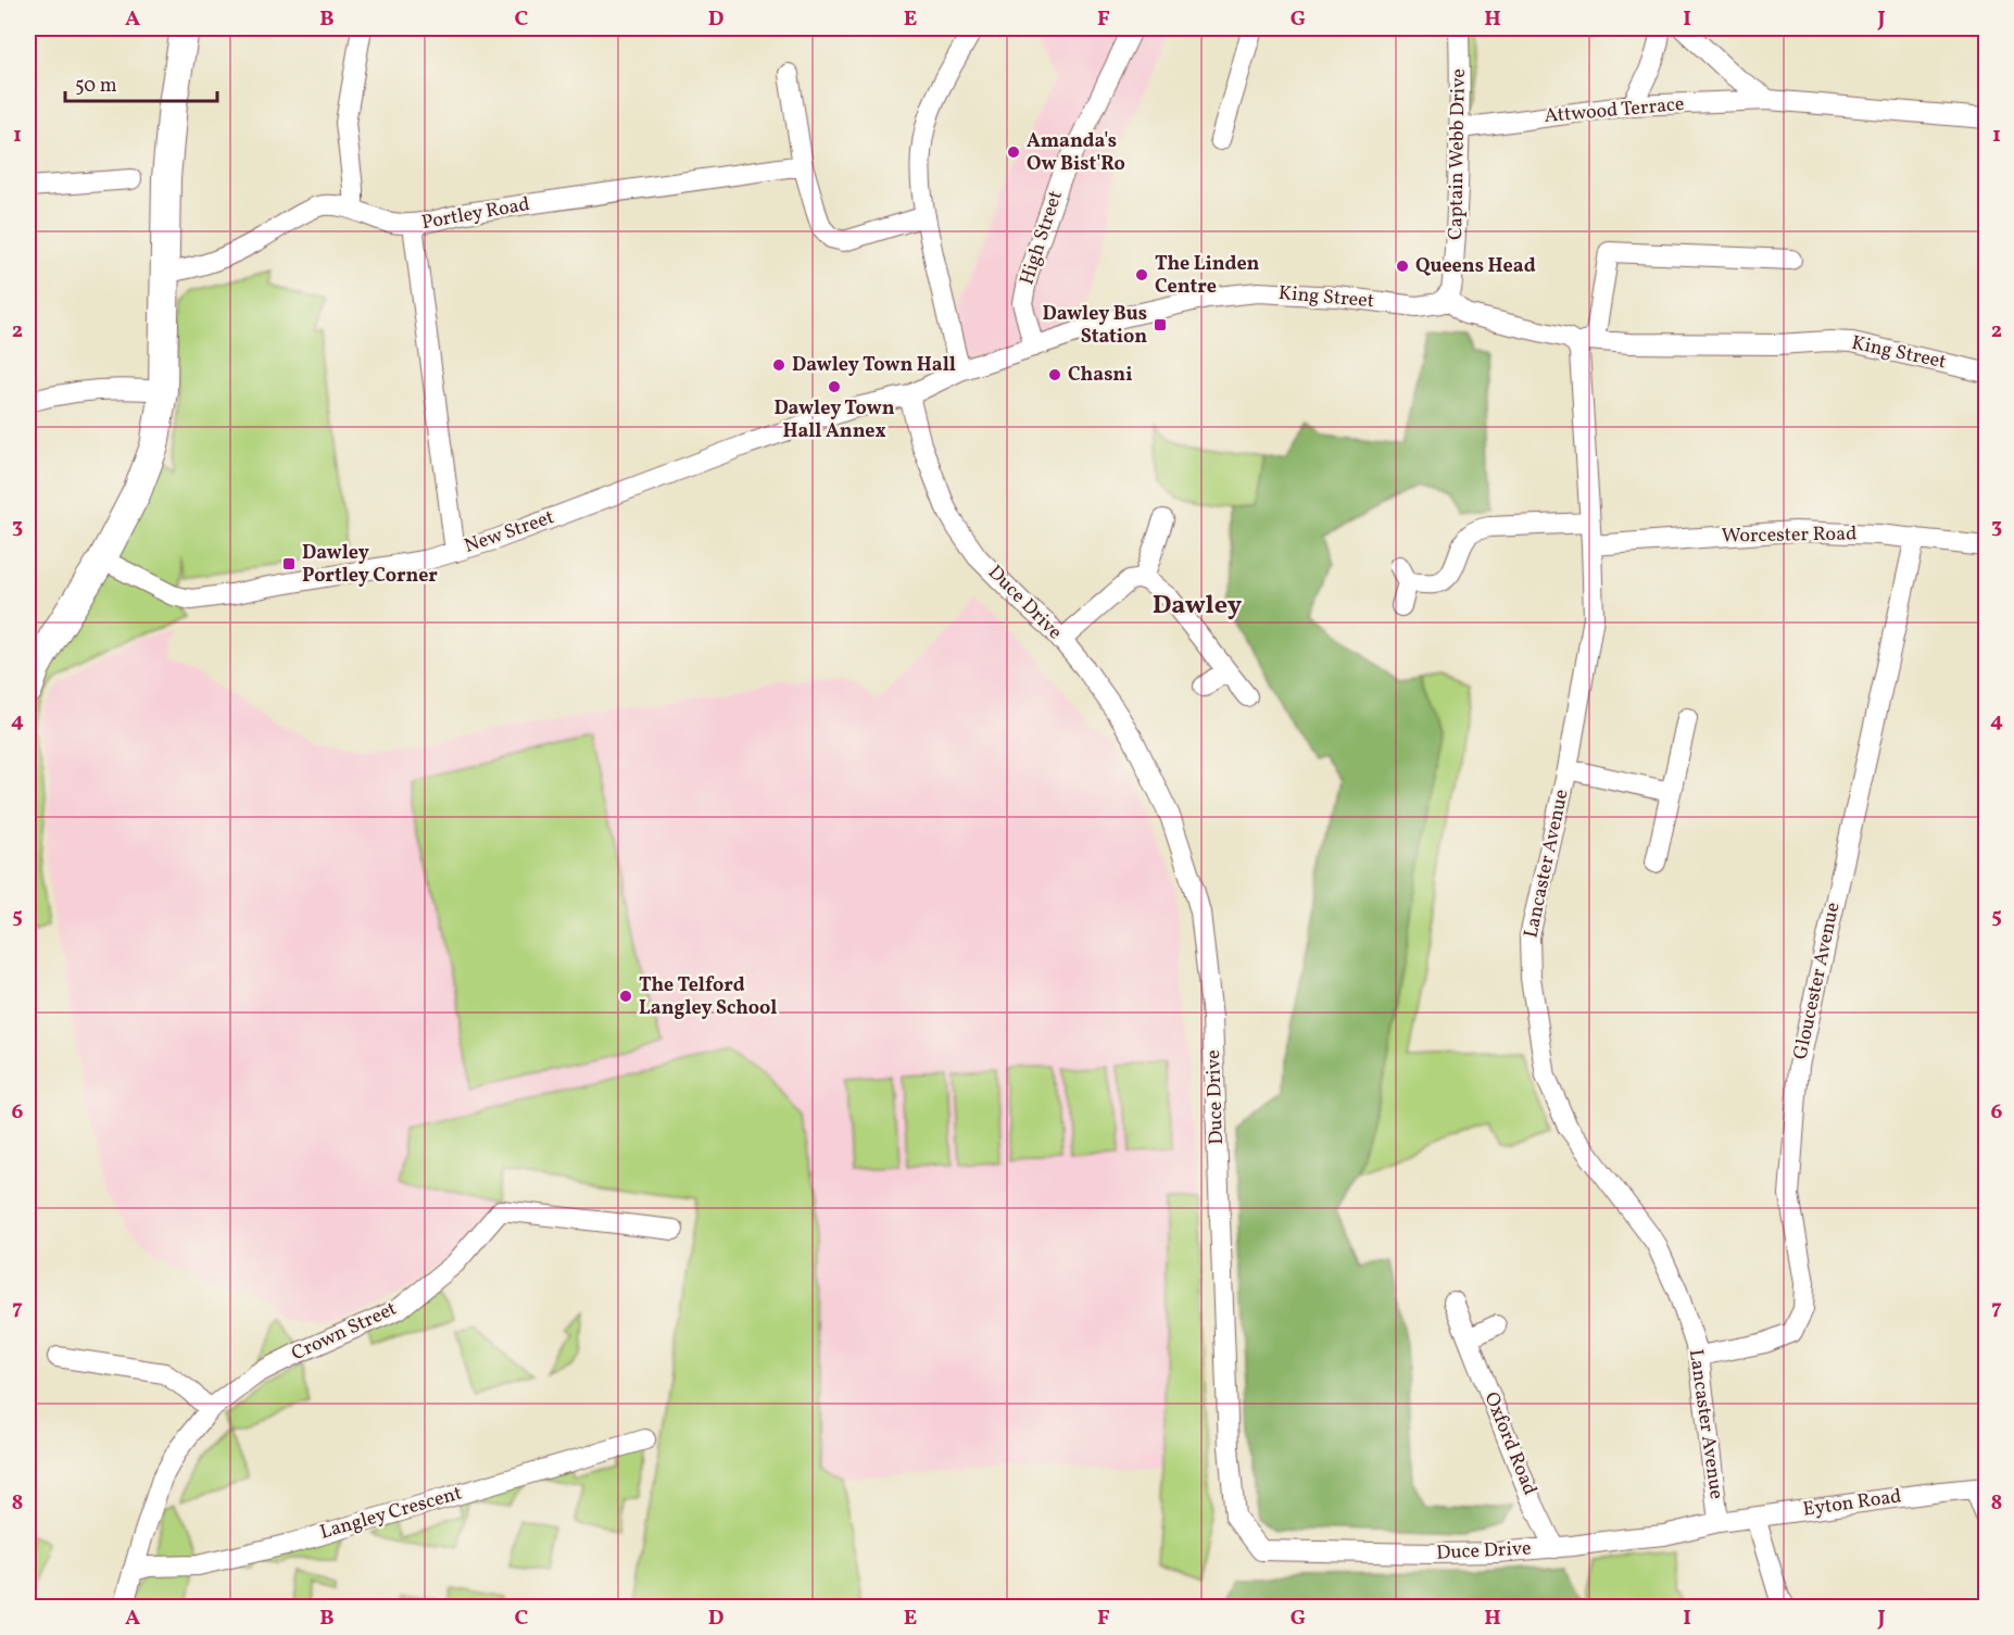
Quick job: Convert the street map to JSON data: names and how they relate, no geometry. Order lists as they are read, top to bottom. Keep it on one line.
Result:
{"streets":{"street":["Attwood Terrace","Captain Webb Drive","Portley Road","High Street","King Street","New Street","Worcester Road","Duce Drive","Lancaster Avenue","Gloucester Avenue","Crown Street","Oxford Road","Eyton Road","Langley Crescent"]},"crossings":[["Attwood Terrace","Captain Webb Drive"],["Captain Webb Drive","King Street"],["High Street","King Street"],["King Street","New Street"],["King Street","Lancaster Avenue"],["New Street","Duce Drive"],["Worcester Road","Lancaster Avenue"],["Worcester Road","Gloucester Avenue"],["Duce Drive","Lancaster Avenue"],["Duce Drive","Oxford Road"],["Duce Drive","Eyton Road"],["Lancaster Avenue","Gloucester Avenue"],["Lancaster Avenue","Eyton Road"],["Crown Street","Langley Crescent"]],"districts":["Dawley"],"places":{"other":["Amanda's Ow Bist'Ro","Queens Head","The Linden Centre","Dawley Town Hall","Chasni","Dawley Town Hall Annex","The Telford Langley School"],"transit":["Dawley Bus Station","Dawley Portley Corner"]},"scale_bar":"50 m","grid":{"columns":["A","B","C","D","E","F","G","H","I","J"],"rows":["1","2","3","4","5","6","7","8"]}}
